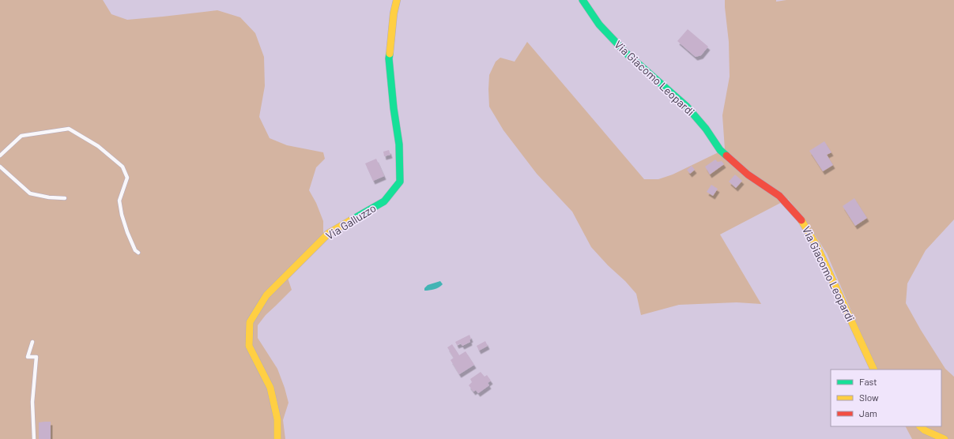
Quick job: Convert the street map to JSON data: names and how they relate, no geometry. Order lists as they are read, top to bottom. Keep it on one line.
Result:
{"streets":{"street":["Via Giacomo Leopardi","Via Galluzzo"]},"legend":["Fast","Slow","Jam"]}
